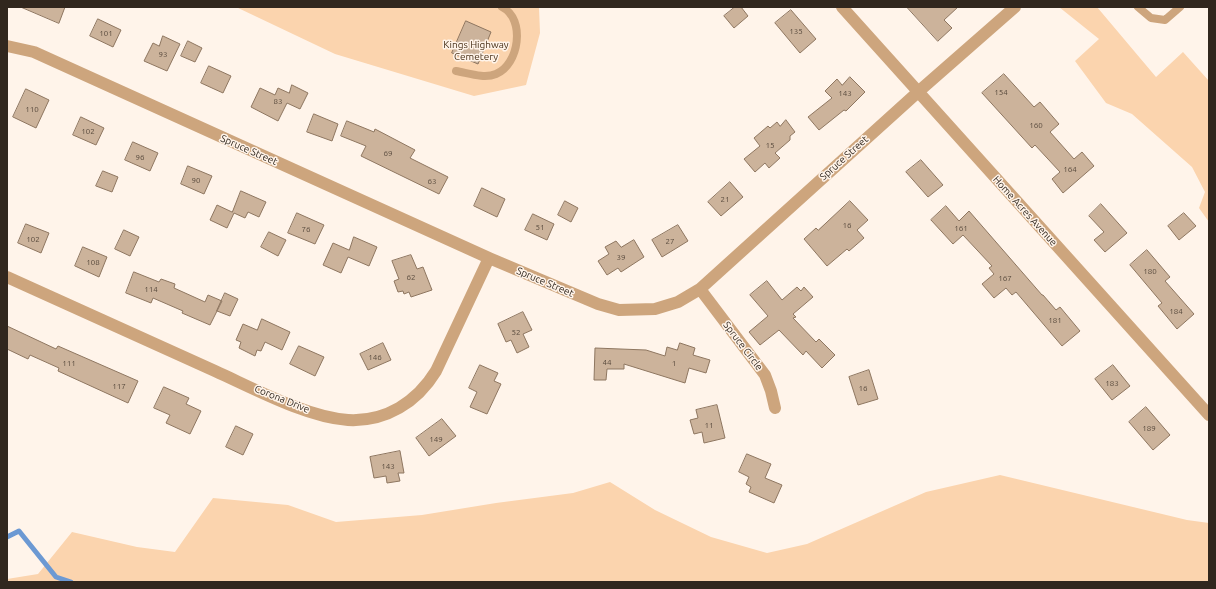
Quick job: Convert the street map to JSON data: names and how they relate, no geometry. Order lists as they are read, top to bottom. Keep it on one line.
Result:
{"streets":{"street":["Spruce Street","Home Acres Avenue","Spruce Circle","Corona Drive"]},"crossings":[["Spruce Street","Home Acres Avenue"],["Spruce Street","Spruce Circle"],["Spruce Street","Corona Drive"]],"parks":["Kings Highway Cemetery"],"house_numbers":["135","101","93","154","143","83","110","160","102","15","69","96","164","90","63","21","16","51","161","76","102","27","39","108","180","62","167","114","184","181","52","146","44","111","1","183","117","16","11","189","149","143"]}
